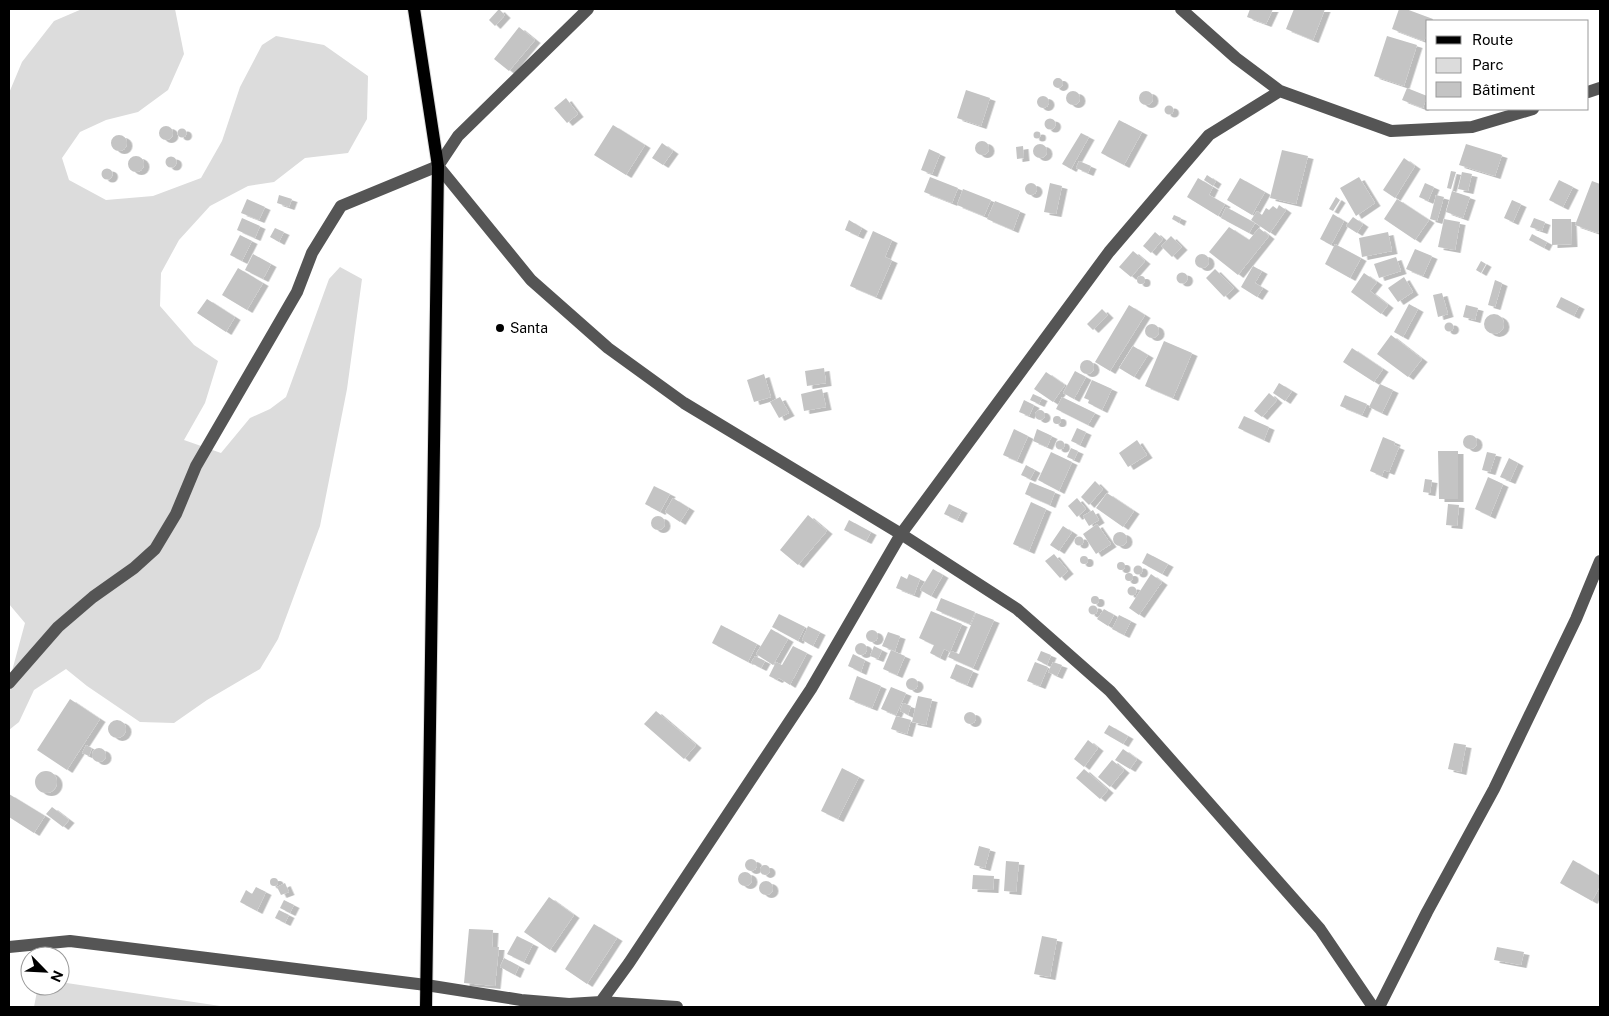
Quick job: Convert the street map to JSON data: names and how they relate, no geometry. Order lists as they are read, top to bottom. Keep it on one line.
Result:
{"places":["Santa"],"legend":["Route","Parc","Bâtiment"],"north":"bottom right"}
